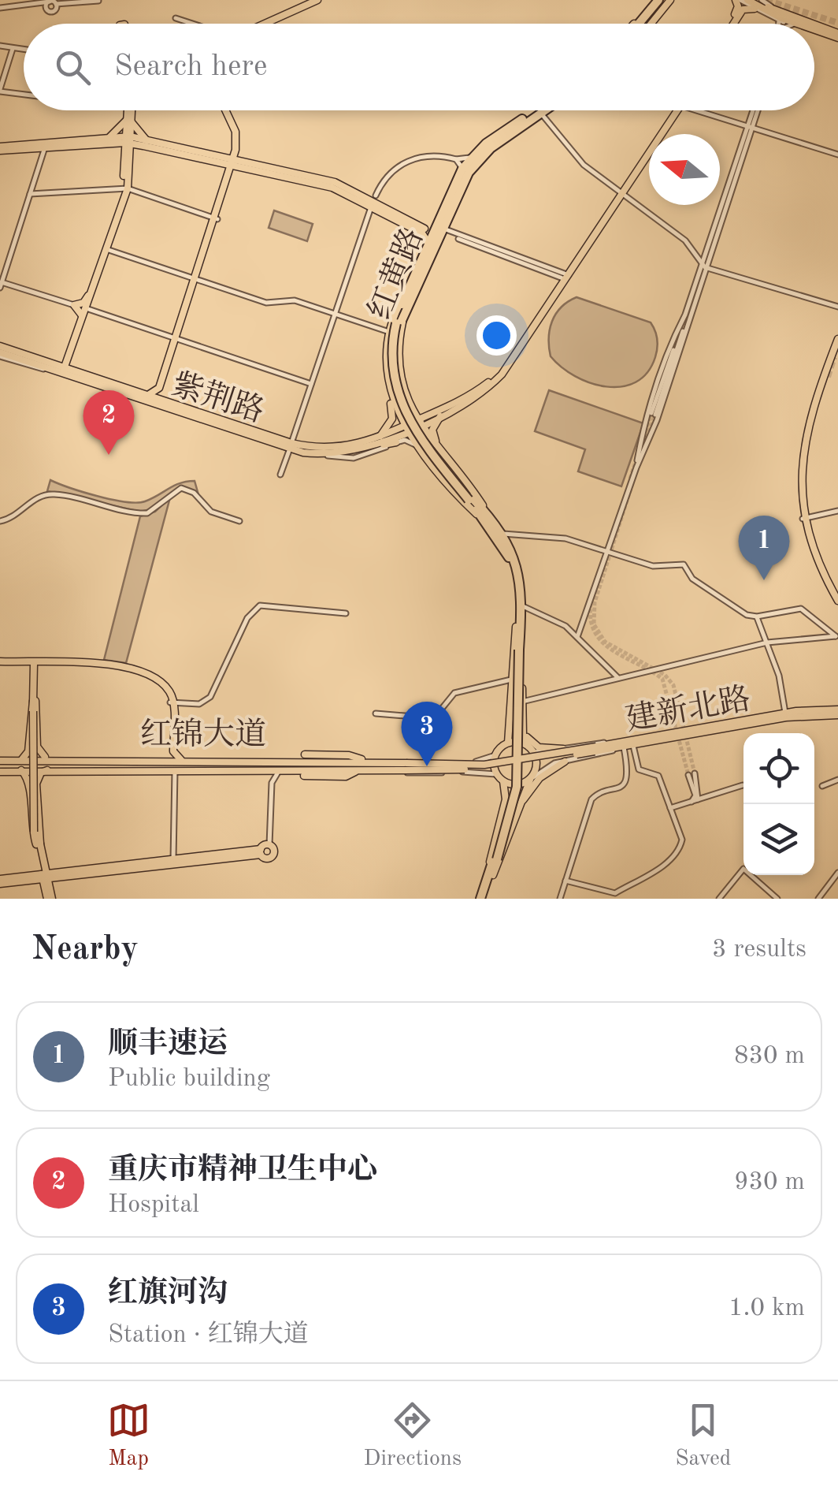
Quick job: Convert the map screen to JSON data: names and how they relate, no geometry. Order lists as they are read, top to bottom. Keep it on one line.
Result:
{"streets":{"highway":["红黄路"],"main road":["紫荆路","建新北路","红锦大道"]},"crossings":[["建新北路","红锦大道"]],"north":"left","page":{"search":"Search here","pins":["2","1","3"],"heading":["Nearby","3 results"],"list":[{"mark":"1","name":"顺丰速运","note":"Public building","value":"830 m"},{"mark":"2","name":"重庆市精神卫生中心","note":"Hospital","value":"930 m"},{"mark":"3","name":"红旗河沟","note":"Station · 红锦大道","value":"1.0 km"}],"nav":["Map","Directions","Saved"]}}
